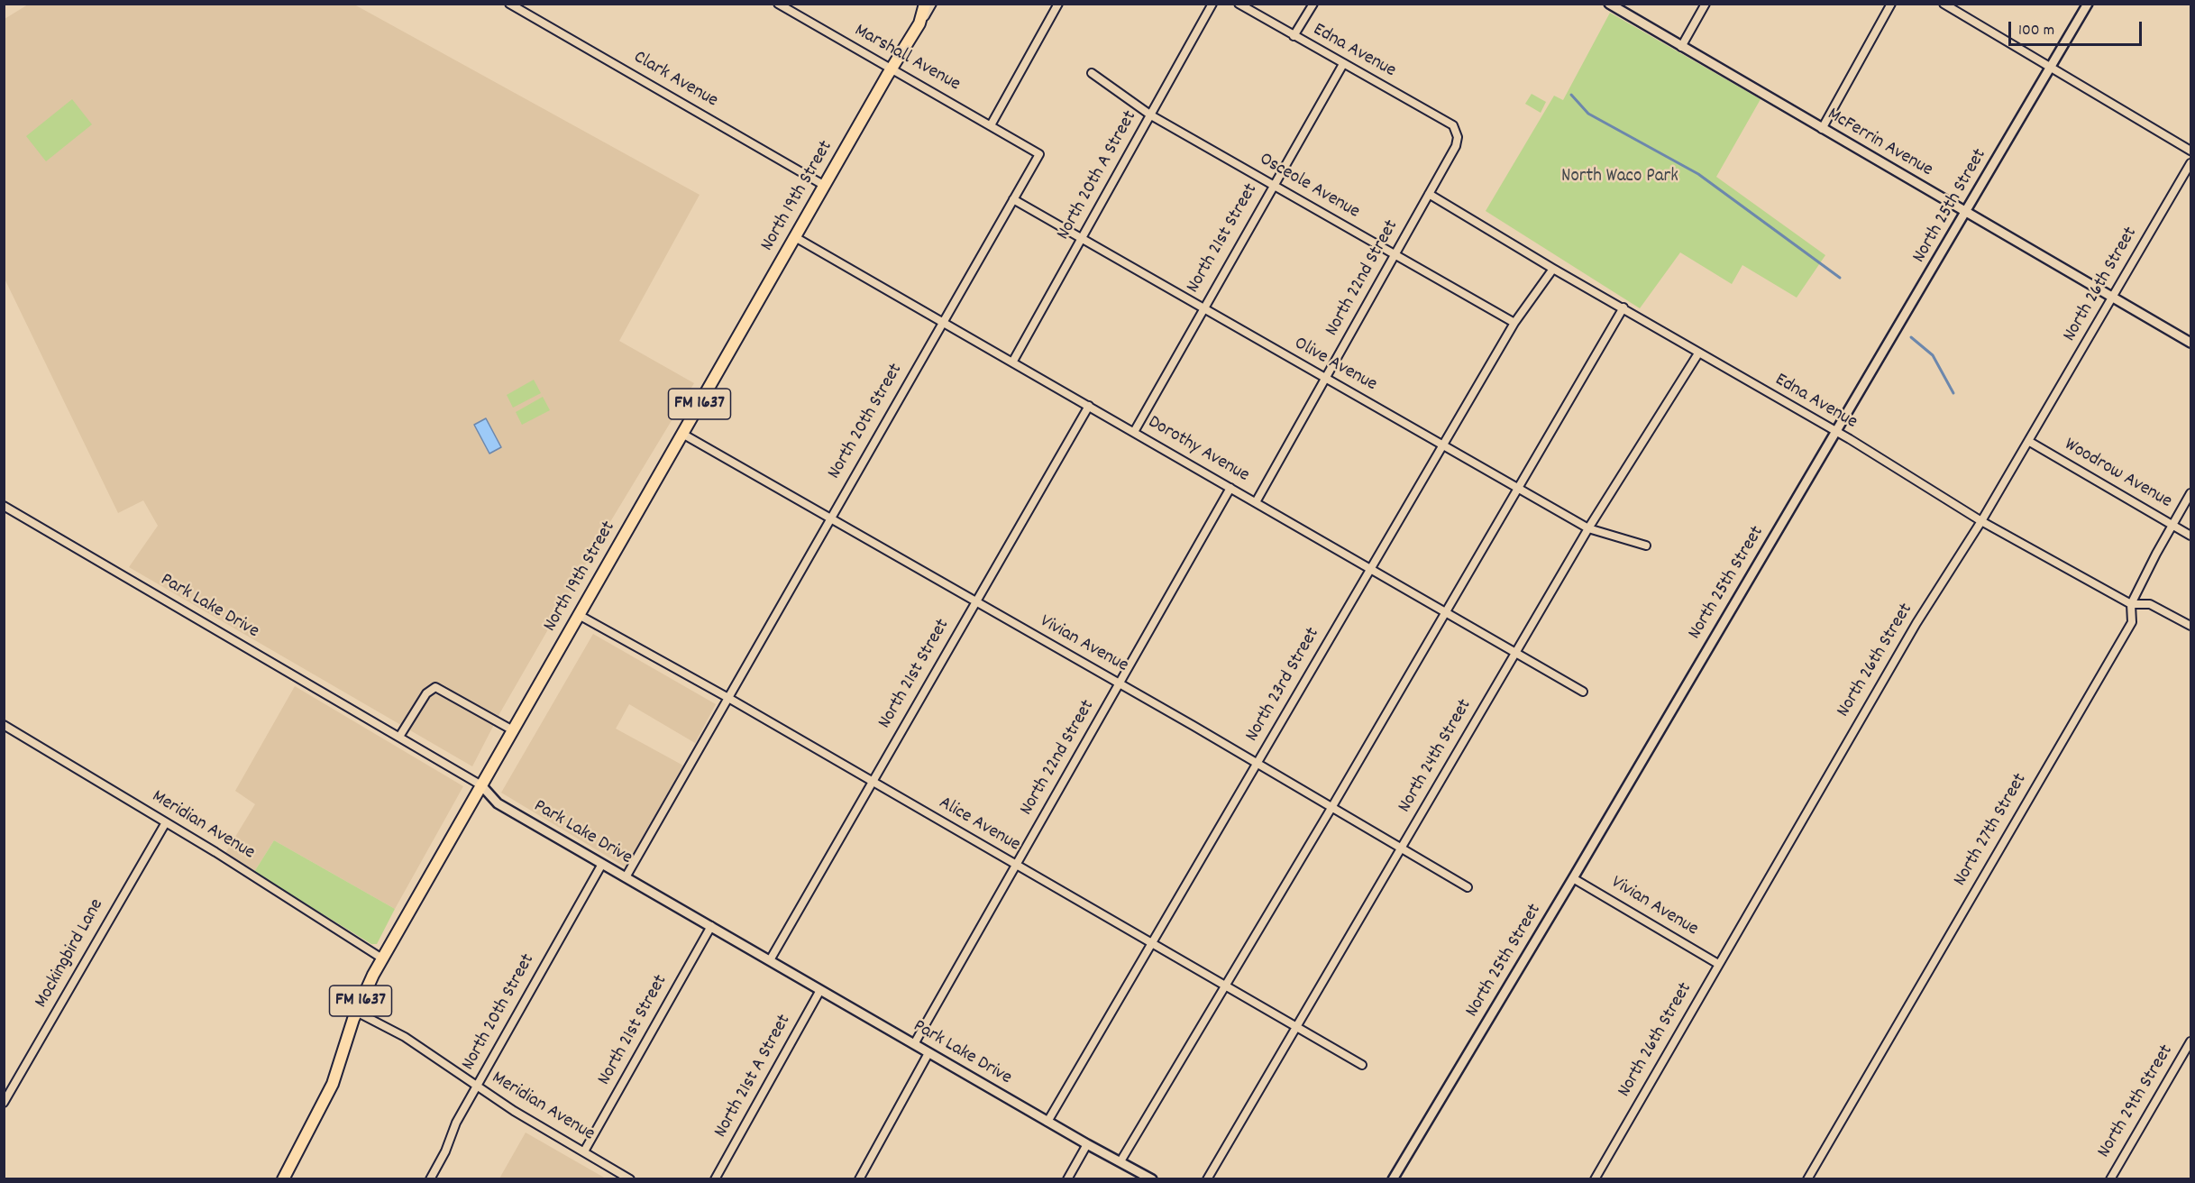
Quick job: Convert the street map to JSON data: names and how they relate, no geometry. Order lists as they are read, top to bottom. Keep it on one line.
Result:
{"streets":{"main road":["North 19th Street","FM 1637"],"street":["Edna Avenue","Marshall Avenue","Clark Avenue","McFerrin Avenue","North 20th A Street","Osceole Avenue","North 25th Street","North 21st Street","North 22nd Street","North 26th Street","Olive Avenue","North 20th Street","Dorothy Avenue","Woodrow Avenue","Park Lake Drive","Vivian Avenue","North 23rd Street","North 24th Street","Alice Avenue","Meridian Avenue","North 27th Street","Mockingbird Lane","North 21st A Street","North 29th Street"]},"crossings":[["Edna Avenue","North 25th Street"],["Edna Avenue","North 21st Street"],["Edna Avenue","North 22nd Street"],["Edna Avenue","North 26th Street"],["Edna Avenue","North 23rd Street"],["Edna Avenue","North 24th Street"],["Edna Avenue","North 27th Street"],["Marshall Avenue","North 19th Street"],["Marshall Avenue","North 20th Street"],["Clark Avenue","North 19th Street"],["McFerrin Avenue","North 25th Street"],["McFerrin Avenue","North 26th Street"],["North 20th A Street","Osceole Avenue"],["North 20th A Street","Olive Avenue"],["North 20th A Street","Dorothy Avenue"],["Osceole Avenue","North 21st Street"],["Osceole Avenue","North 22nd Street"],["Osceole Avenue","North 23rd Street"],["North 19th Street","FM 1637"],["North 19th Street","Dorothy Avenue"],["North 19th Street","Park Lake Drive"],["North 19th Street","Vivian Avenue"],["North 19th Street","Alice Avenue"],["North 19th Street","Meridian Avenue"],["North 25th Street","Vivian Avenue"],["North 21st Street","Olive Avenue"],["North 21st Street","Dorothy Avenue"],["North 21st Street","Park Lake Drive"],["North 21st Street","Vivian Avenue"],["North 21st Street","Alice Avenue"],["North 21st Street","Meridian Avenue"],["North 22nd Street","Olive Avenue"],["North 22nd Street","Dorothy Avenue"],["North 22nd Street","Park Lake Drive"],["North 22nd Street","Vivian Avenue"],["North 22nd Street","Alice Avenue"],["North 26th Street","Woodrow Avenue"],["North 26th Street","Vivian Avenue"],["Olive Avenue","North 20th Street"],["Olive Avenue","North 23rd Street"],["Olive Avenue","North 24th Street"],["North 20th Street","Dorothy Avenue"],["North 20th Street","Park Lake Drive"],["North 20th Street","Vivian Avenue"],["North 20th Street","Alice Avenue"],["North 20th Street","Meridian Avenue"],["Dorothy Avenue","North 23rd Street"],["Dorothy Avenue","North 24th Street"],["Woodrow Avenue","North 27th Street"],["Park Lake Drive","North 23rd Street"],["Park Lake Drive","North 21st A Street"],["Vivian Avenue","North 23rd Street"],["Vivian Avenue","North 24th Street"],["North 23rd Street","Alice Avenue"],["North 24th Street","Alice Avenue"],["Meridian Avenue","Mockingbird Lane"]],"parks":["North Waco Park"],"scale_bar":"100 m"}
